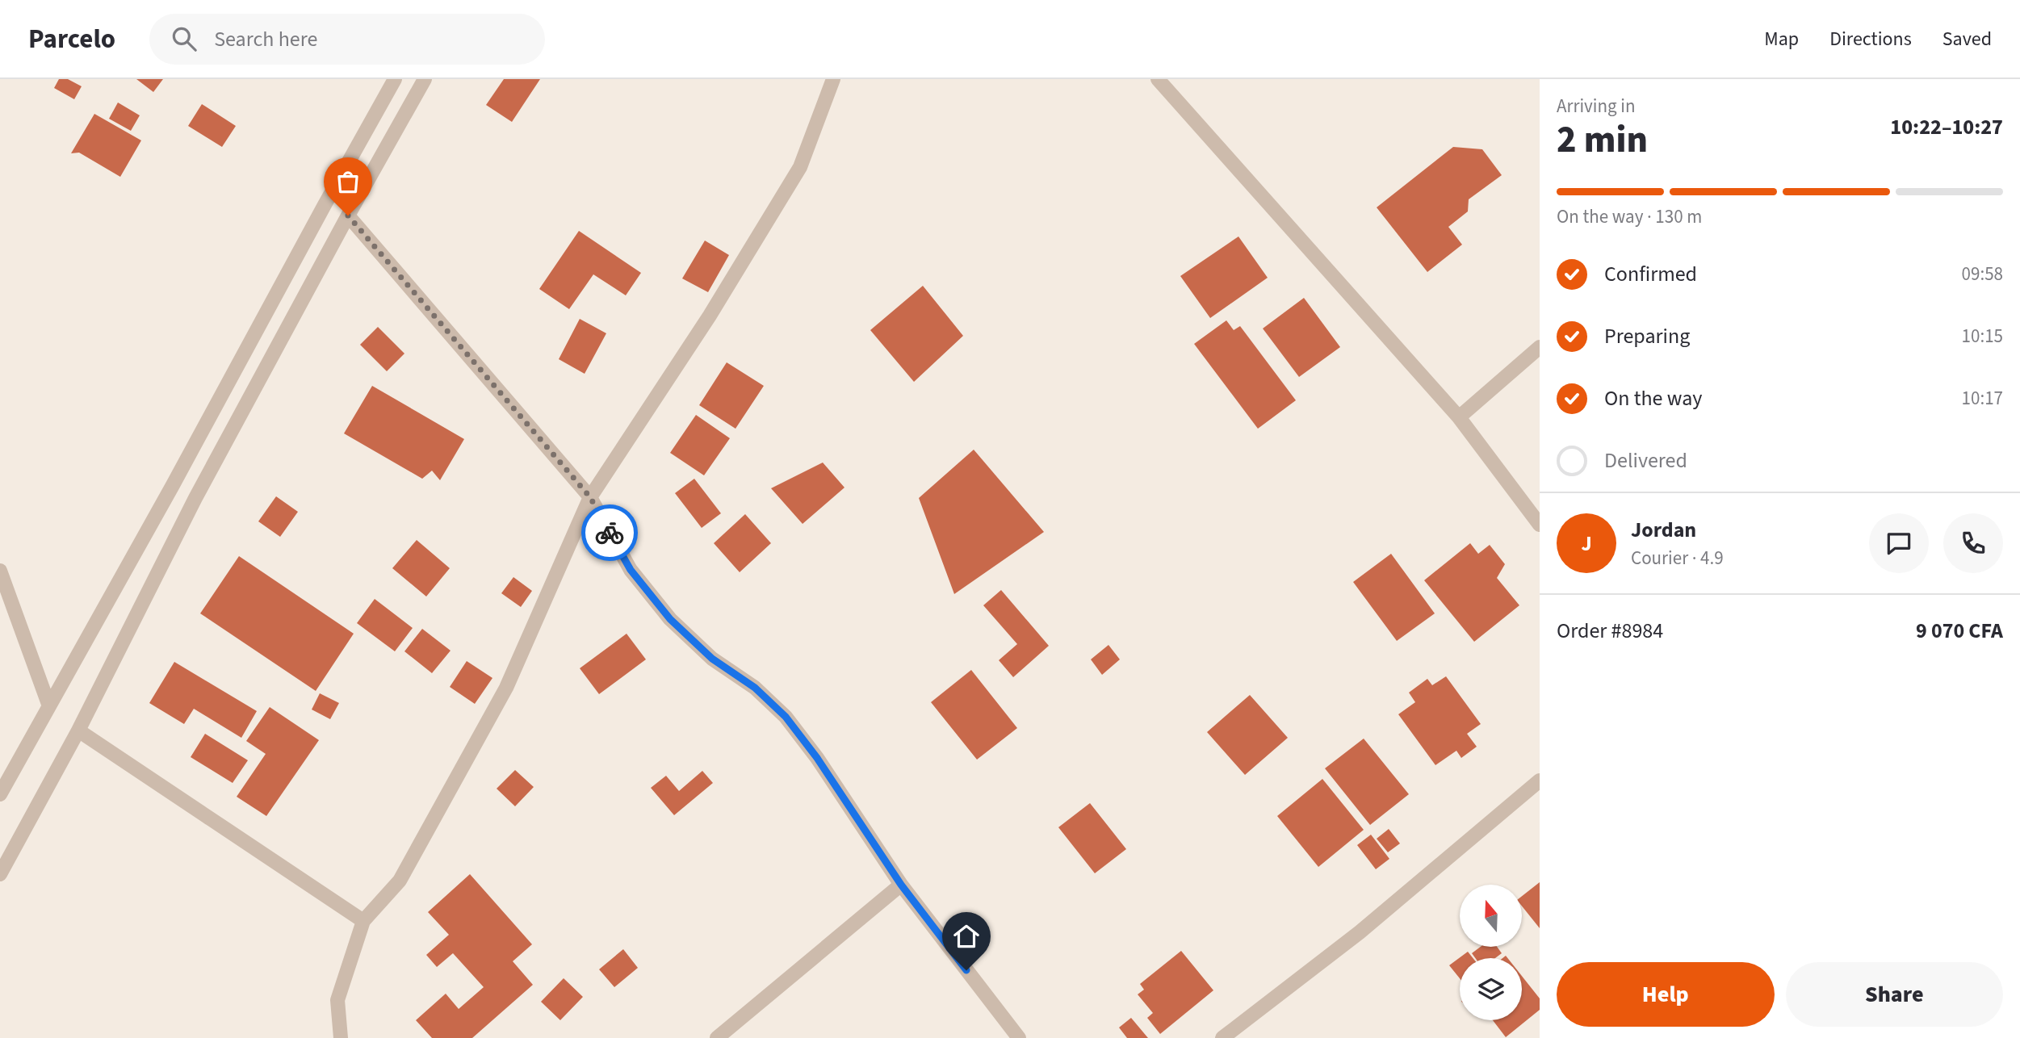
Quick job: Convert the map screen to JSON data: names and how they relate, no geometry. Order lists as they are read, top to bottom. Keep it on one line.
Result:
{"north":"top","page":{"header":"Parcelo","search":"Search here","nav":["Map","Directions","Saved"],"heading":["2 min","Arriving in","10:22–10:27"],"panel":["Jordan","Courier · 4.9","Order #8984","9 070 CFA"],"bar":"On the way · 130 m","list":[["Confirmed","09:58"],["Preparing","10:15"],["On the way","10:17"],"Delivered"],"round":"J","buttons":["Help","Share"]}}
